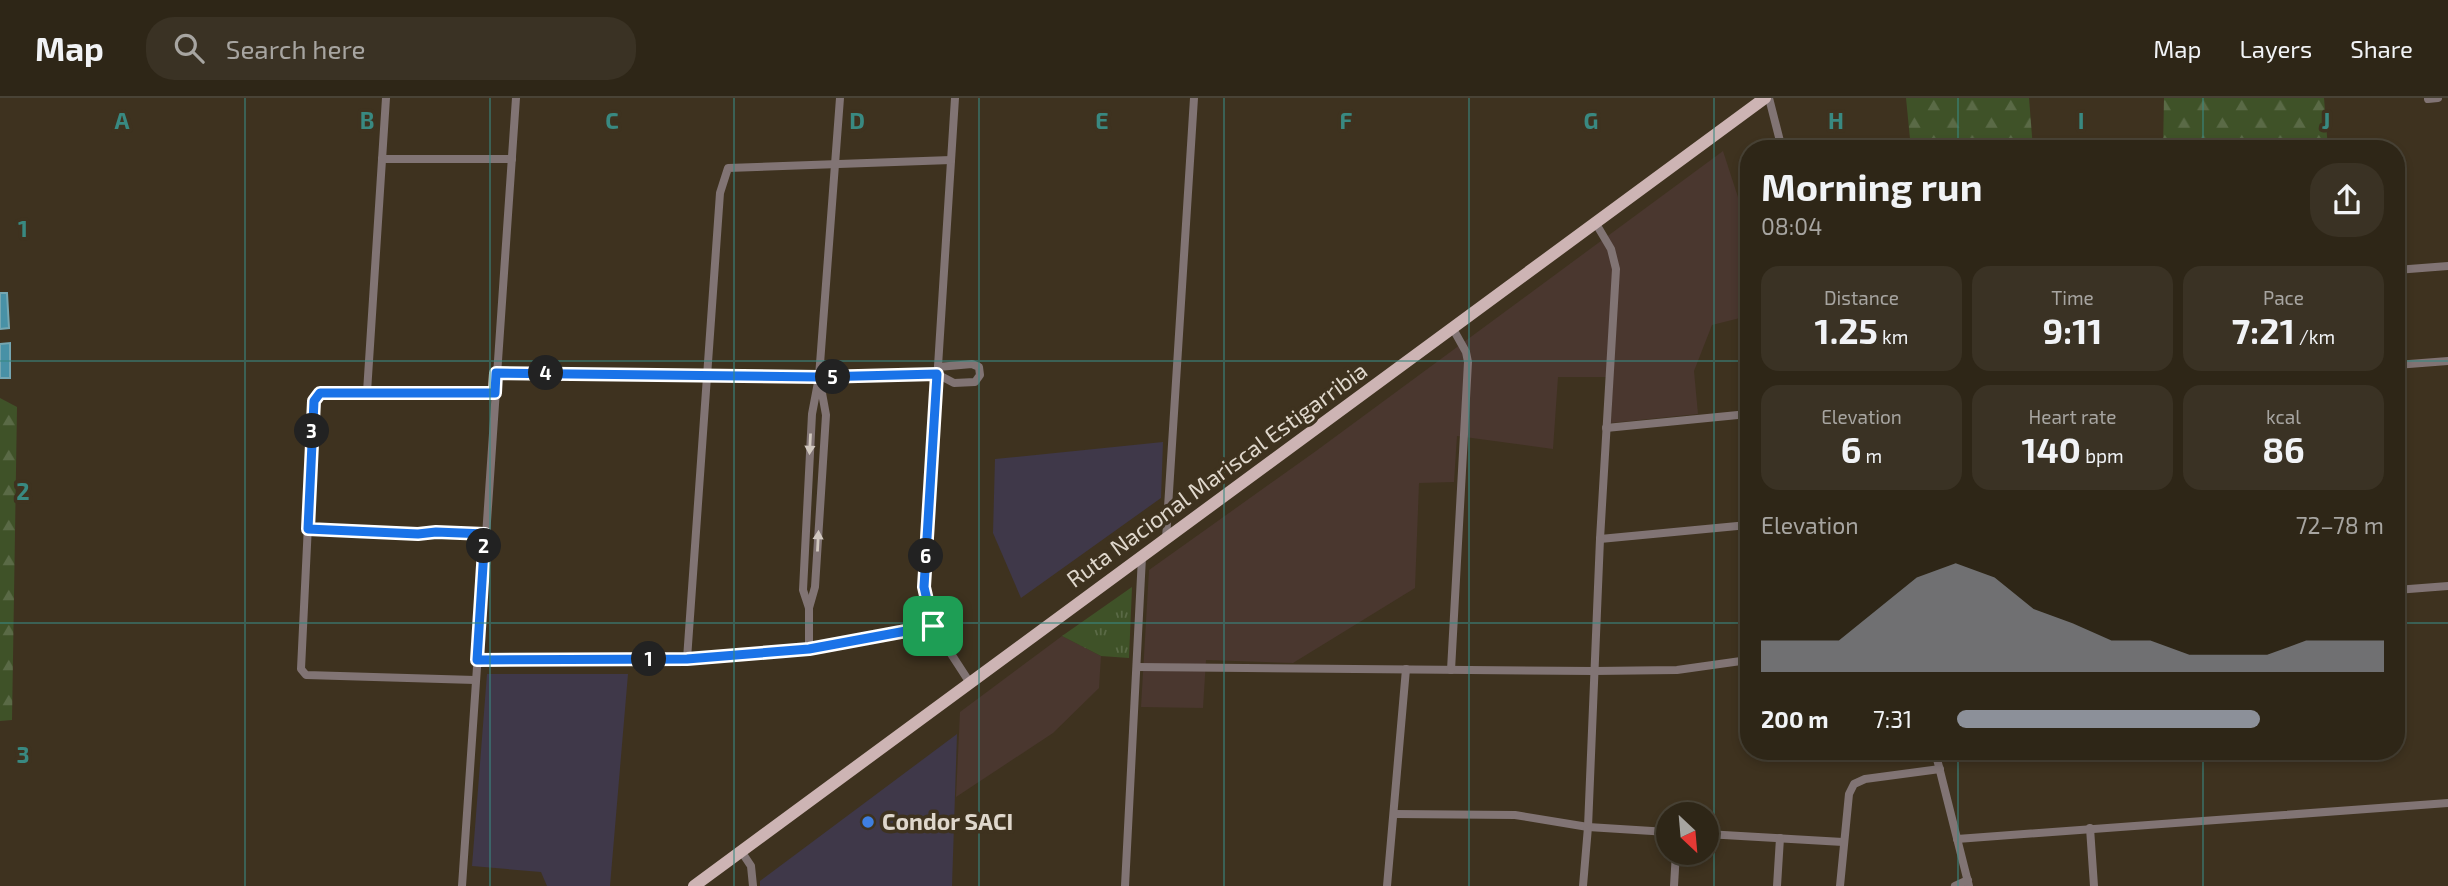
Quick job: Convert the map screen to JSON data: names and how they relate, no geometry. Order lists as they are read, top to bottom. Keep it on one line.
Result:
{"streets":{"main road":["Ruta Nacional Mariscal Estigarribia"]},"places":["Condor SACI"],"north":"bottom right","page":{"header":"Map","search":"Search here","nav":["Map","Layers","Share"],"heading":["Morning run","08:04"],"stats":[["Distance","1.25 km"],["Time","9:11"],["Pace","7:21 /km"],["Elevation","6 m"],["Heart rate","140 bpm"],["kcal","86"]],"pins":["4","5","3","2","6","1"],"chart":["Elevation","72–78 m"],"list":[{"name":"200 m","note":"7:31"}]},"grid":{"columns":["A","B","C","D","E","F","G","H","I","J"],"rows":["1","2","3"]}}
